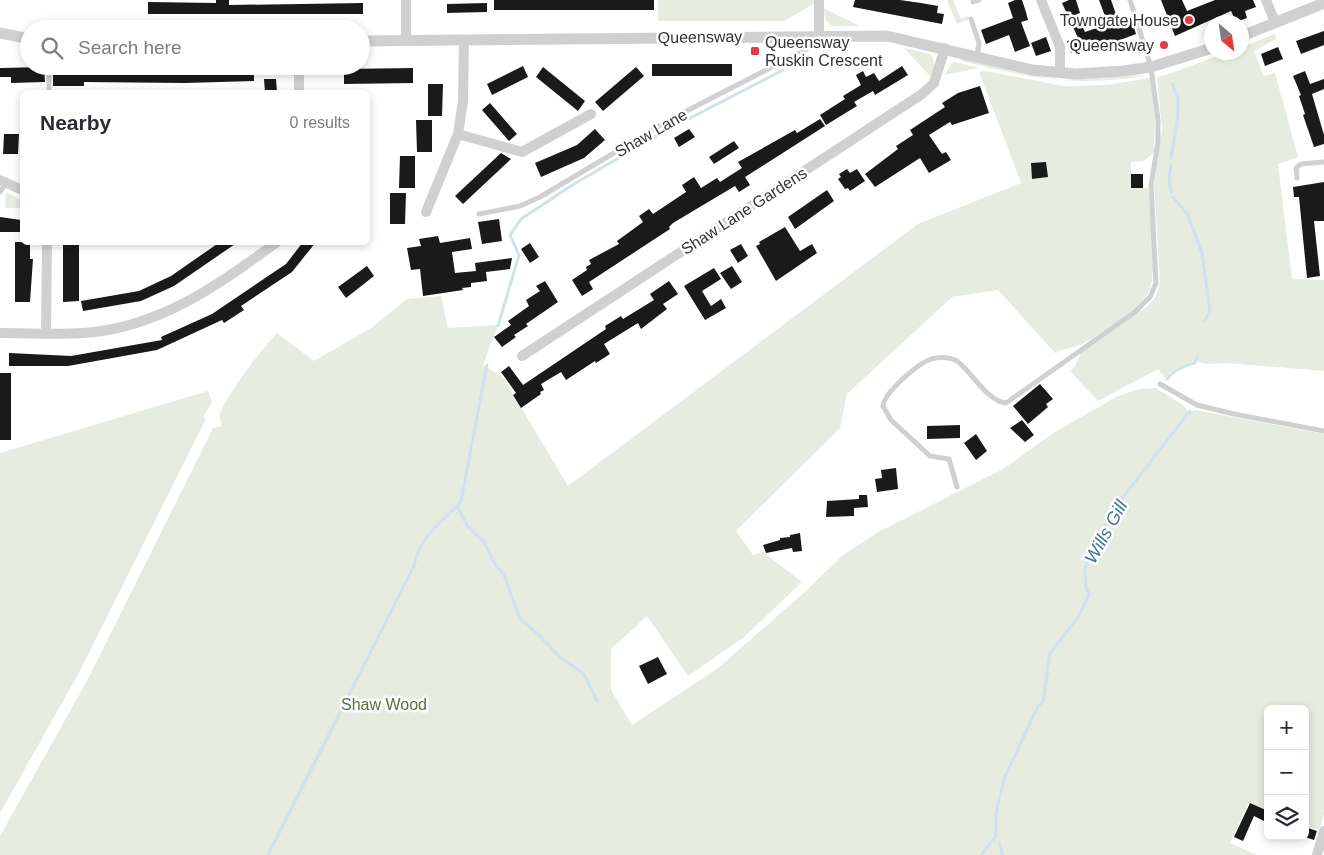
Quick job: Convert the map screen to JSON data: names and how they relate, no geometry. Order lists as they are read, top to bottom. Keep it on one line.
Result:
{"streets":{"street":["Queensway","Shaw Lane Gardens"],"lane":["Shaw Lane"]},"crossings":[["Queensway","Shaw Lane"],["Queensway","Shaw Lane Gardens"]],"water":["Wills Gill"],"parks":["Shaw Wood"],"places":{"other":["Towngate House","Queensway"],"transit":["Queensway Ruskin Crescent"]},"north":"bottom right","page":{"search":"Search here","heading":["Nearby","0 results"],"map_buttons":["+","−"]}}
